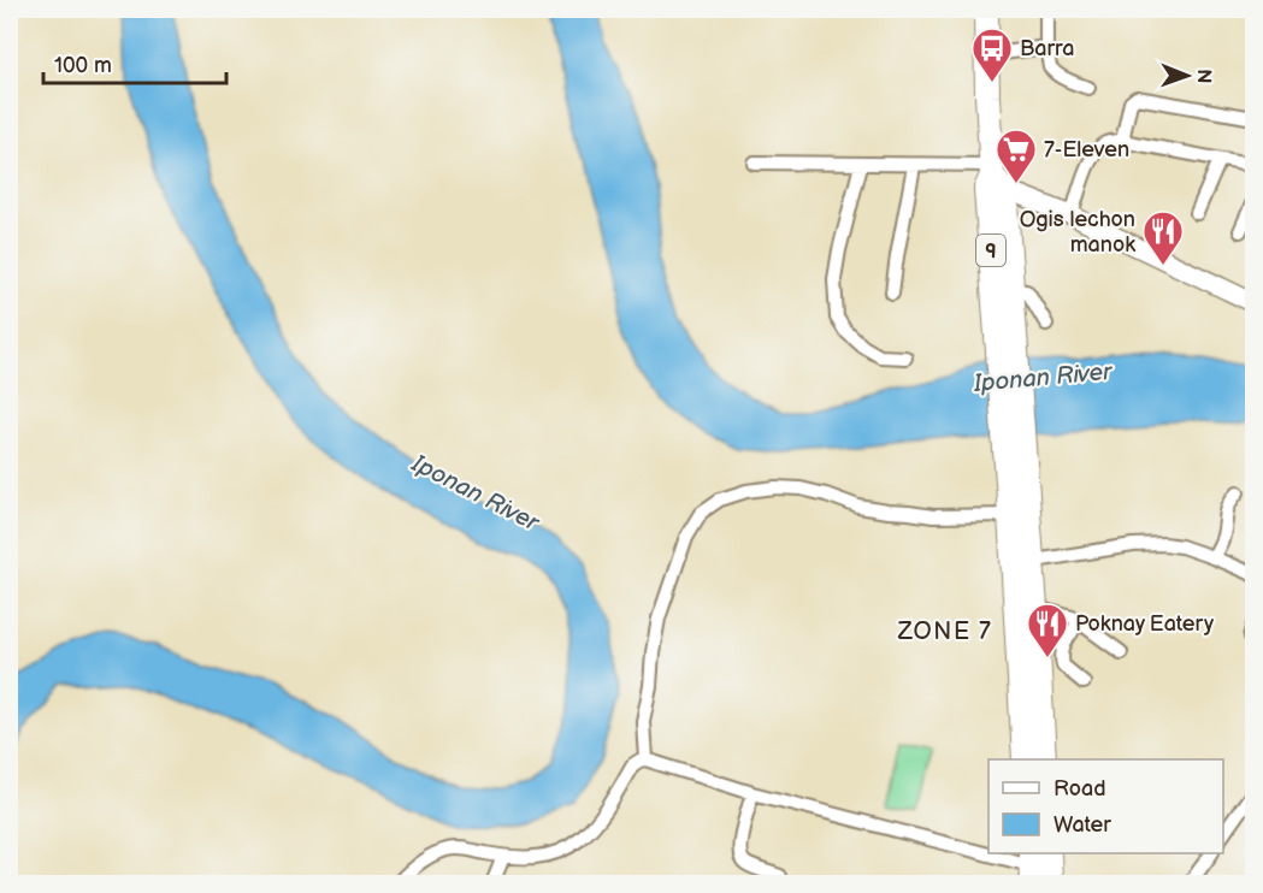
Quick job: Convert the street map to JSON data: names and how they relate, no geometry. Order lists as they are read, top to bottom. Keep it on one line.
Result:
{"streets":{"highway":["9"]},"districts":["ZONE 7"],"water":["Iponan River"],"places":{"bus stop":["Barra"],"supermarket":["7-Eleven"],"restaurant":["Ogis lechon manok","Poknay Eatery"]},"legend":["Road","Water"],"scale_bar":"100 m","north":"right"}
